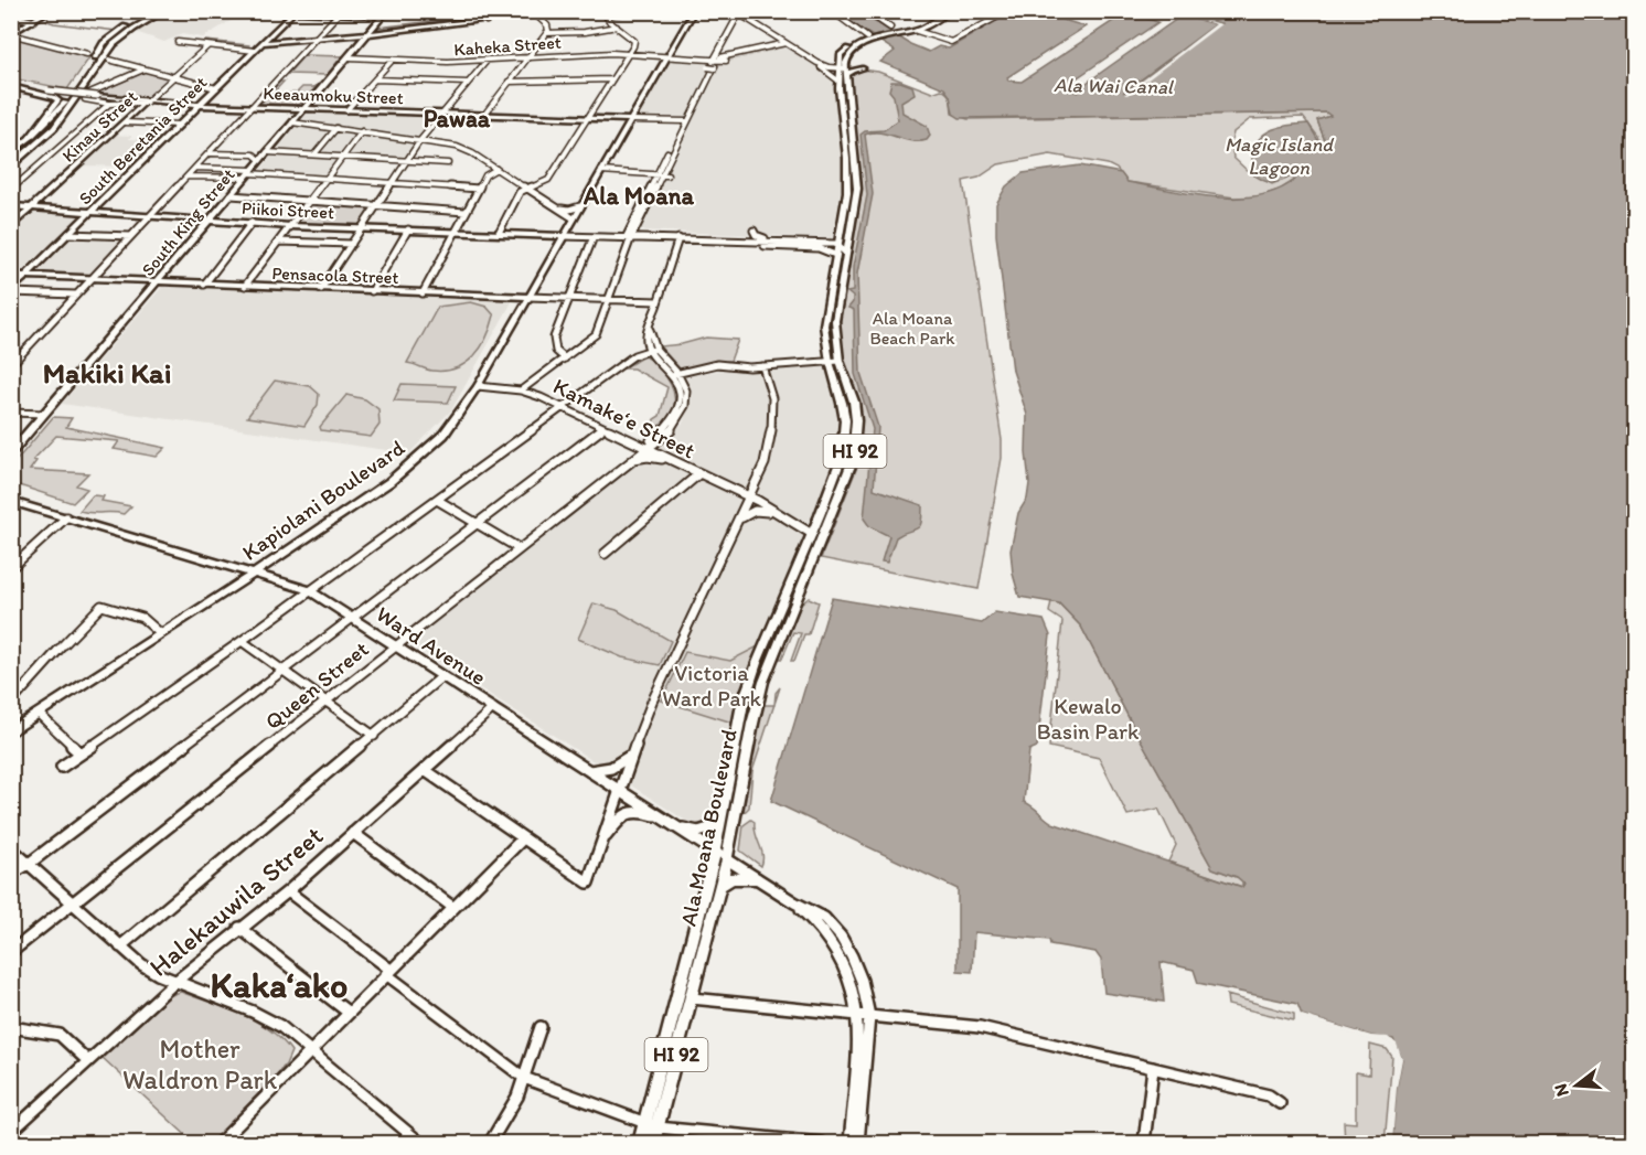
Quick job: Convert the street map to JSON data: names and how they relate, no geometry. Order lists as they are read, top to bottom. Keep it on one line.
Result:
{"streets":{"main road":["Keeaumoku Street","Kinau Street","South Beretania Street","Piikoi Street","South King Street","Pensacola Street","HI 92","Kapiolani Boulevard","Ward Avenue","Ala Moana Boulevard"],"street":["Kaheka Street","Kamakeʻe Street","Queen Street","Halekauwila Street"]},"crossings":[["Kaheka Street","South King Street"],["Kaheka Street","Kapiolani Boulevard"],["Keeaumoku Street","Kinau Street"],["Keeaumoku Street","South Beretania Street"],["Keeaumoku Street","South King Street"],["Keeaumoku Street","Kapiolani Boulevard"],["Kinau Street","Piikoi Street"],["South Beretania Street","Piikoi Street"],["South Beretania Street","Pensacola Street"],["Piikoi Street","South King Street"],["Piikoi Street","Kapiolani Boulevard"],["Piikoi Street","Ala Moana Boulevard"],["South King Street","Pensacola Street"],["Pensacola Street","Kapiolani Boulevard"],["Kamakeʻe Street","Kapiolani Boulevard"],["Kamakeʻe Street","Queen Street"],["Kamakeʻe Street","Ala Moana Boulevard"],["Kapiolani Boulevard","Ward Avenue"],["Ward Avenue","Queen Street"],["Ward Avenue","Ala Moana Boulevard"],["Ward Avenue","Halekauwila Street"]],"districts":["Pawaa","Ala Moana","Makiki Kai","Kaka‘ako"],"water":["Ala Wai Canal","Magic Island Lagoon"],"parks":["Ala Moana Beach Park","Victoria Ward Park","Kewalo Basin Park","Mother Waldron Park"],"north":"left"}
